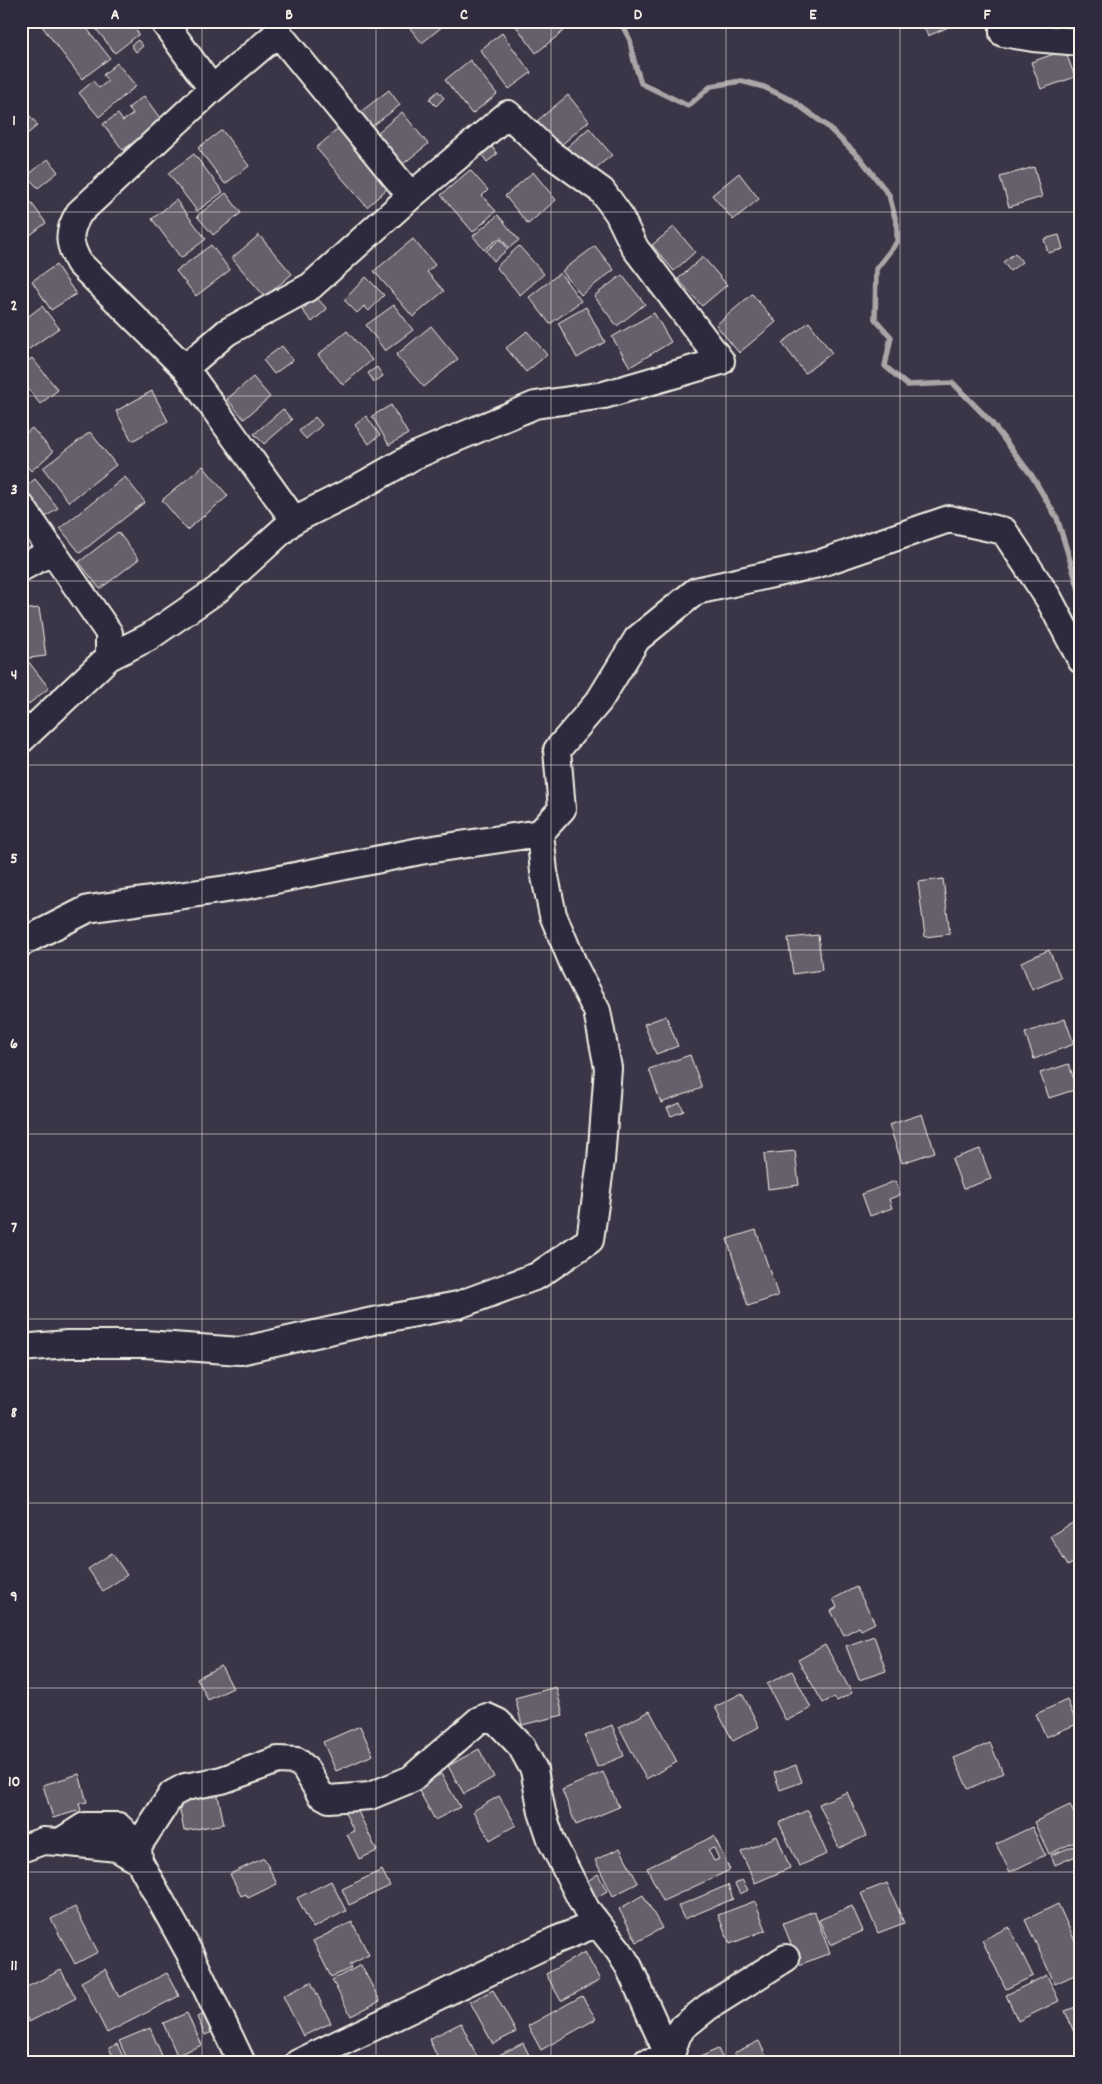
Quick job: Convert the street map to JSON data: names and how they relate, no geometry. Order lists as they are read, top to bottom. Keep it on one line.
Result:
{"grid":{"columns":["A","B","C","D","E","F"],"rows":["1","2","3","4","5","6","7","8","9","10","11"]}}
